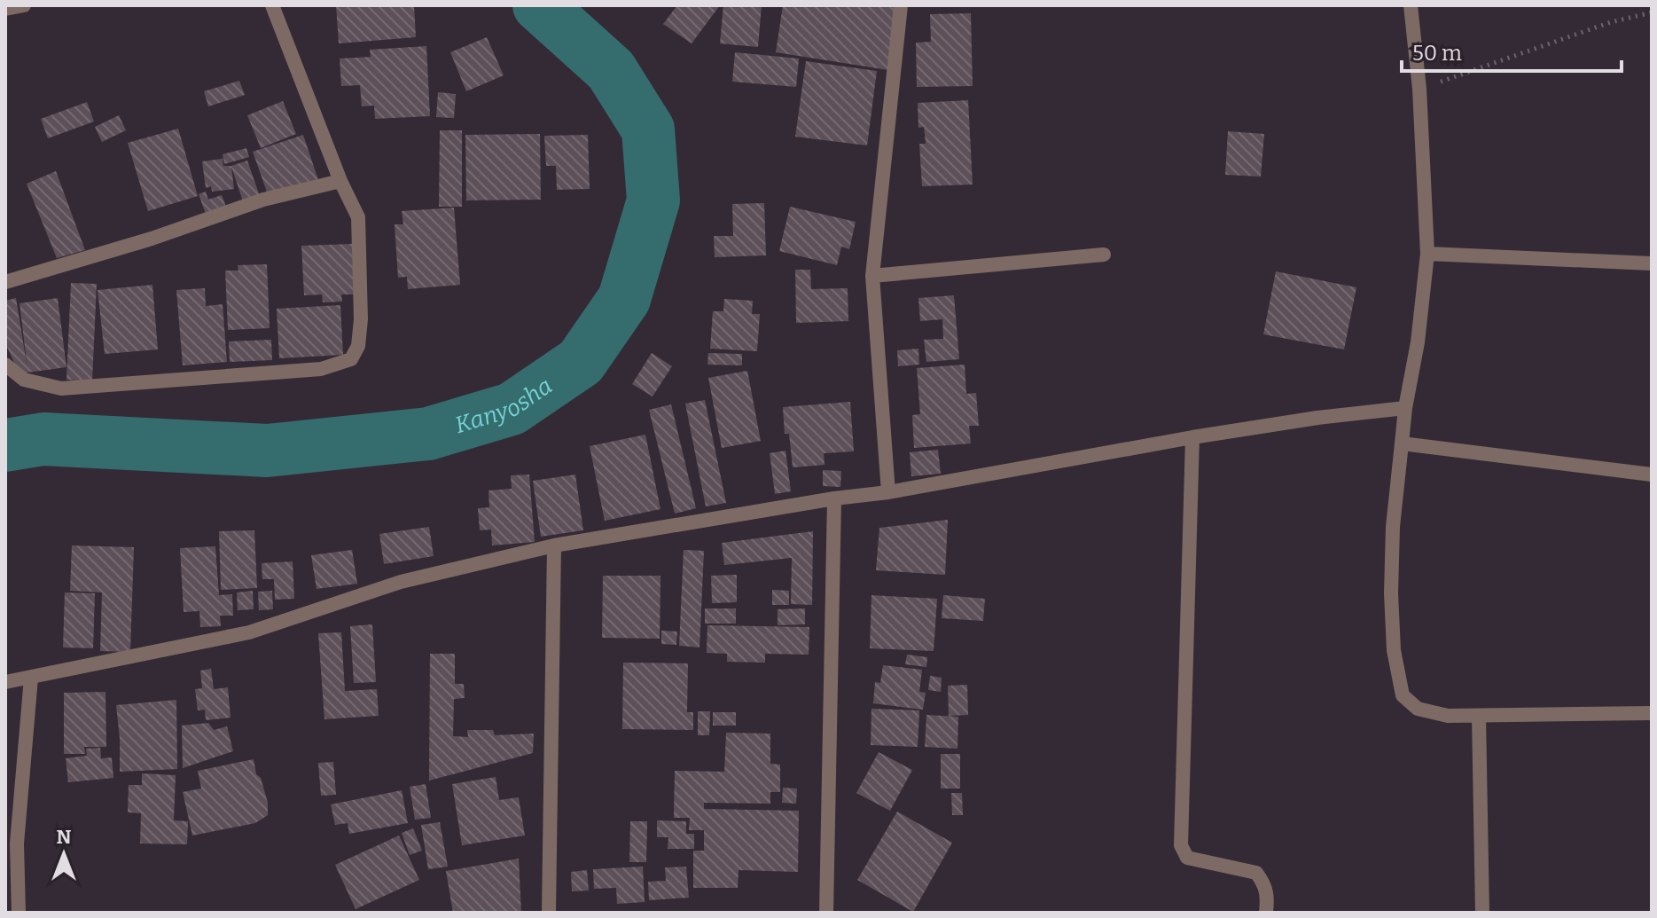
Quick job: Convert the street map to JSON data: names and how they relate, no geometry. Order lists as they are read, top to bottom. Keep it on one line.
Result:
{"water":["Kanyosha"],"scale_bar":"50 m","north":"top"}
